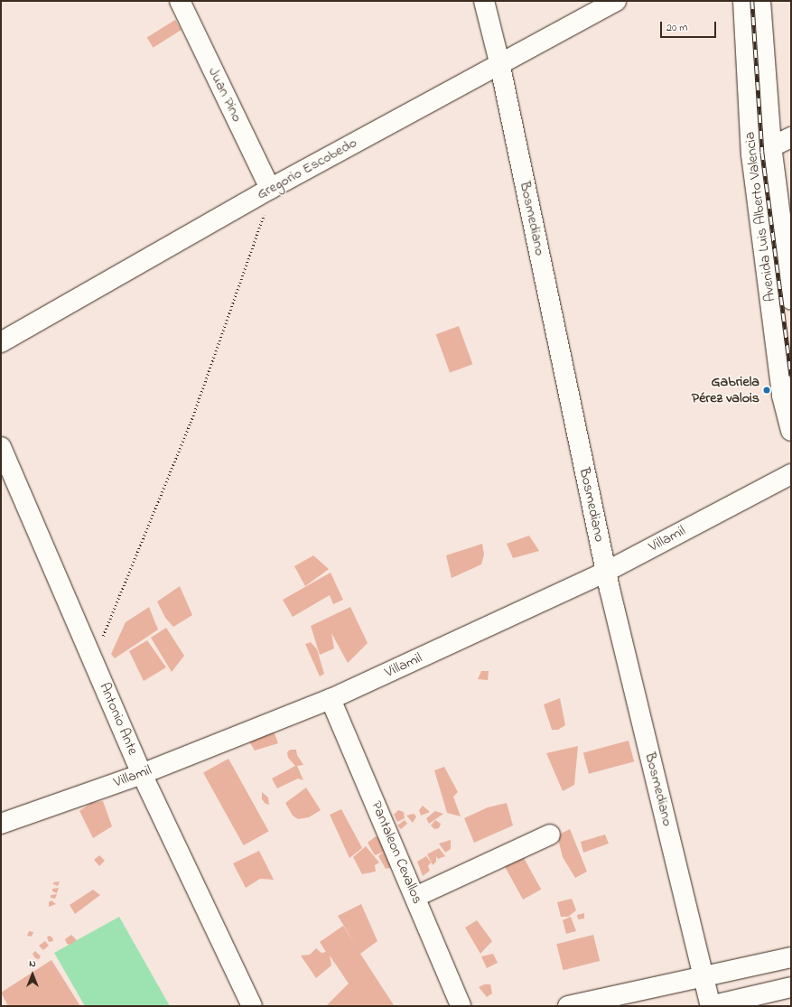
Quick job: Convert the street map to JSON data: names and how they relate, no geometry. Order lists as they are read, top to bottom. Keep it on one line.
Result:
{"streets":{"street":["Juan Pino","Gregorio Escobedo","Avenida Luis Alberto Valencia","Bosmediano","Villamil","Antonio Ante","Pantaleon Cevallos"]},"crossings":[["Juan Pino","Gregorio Escobedo"],["Gregorio Escobedo","Bosmediano"],["Bosmediano","Villamil"],["Villamil","Antonio Ante"],["Villamil","Pantaleon Cevallos"]],"places":["Gabriela Pérez valois"],"scale_bar":"20 m","north":"top"}
